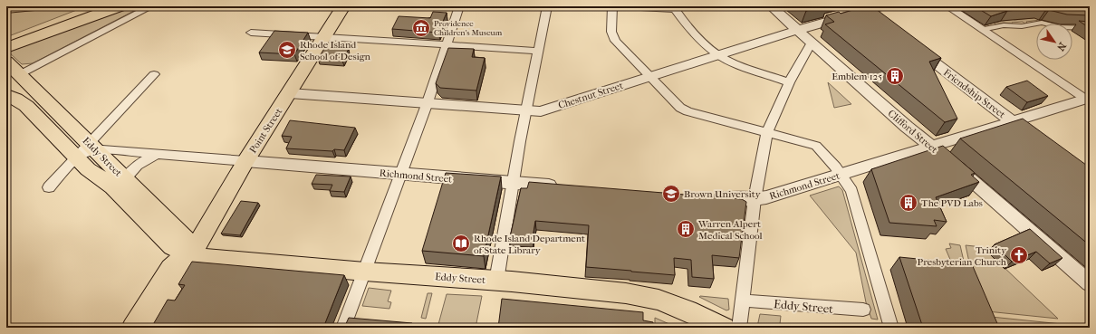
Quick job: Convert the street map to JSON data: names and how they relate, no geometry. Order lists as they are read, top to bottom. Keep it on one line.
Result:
{"streets":{"main road":["Point Street","Eddy Street"],"street":["Friendship Street","Chestnut Street","Clifford Street","Richmond Street"]},"crossings":[["Friendship Street","Richmond Street"],["Chestnut Street","Point Street"],["Chestnut Street","Clifford Street"],["Point Street","Eddy Street"],["Point Street","Richmond Street"],["Clifford Street","Richmond Street"],["Eddy Street","Richmond Street"]],"places":{"museum":["Providence Children's Museum"],"school or university":["Rhode Island School of Design","Brown University"],"building":["Emblem 125","The PVD Labs","Warren Alpert Medical School"],"library":["Rhode Island Department of State Library"],"church":["Trinity Presbyterian Church"]},"north":"bottom right"}
